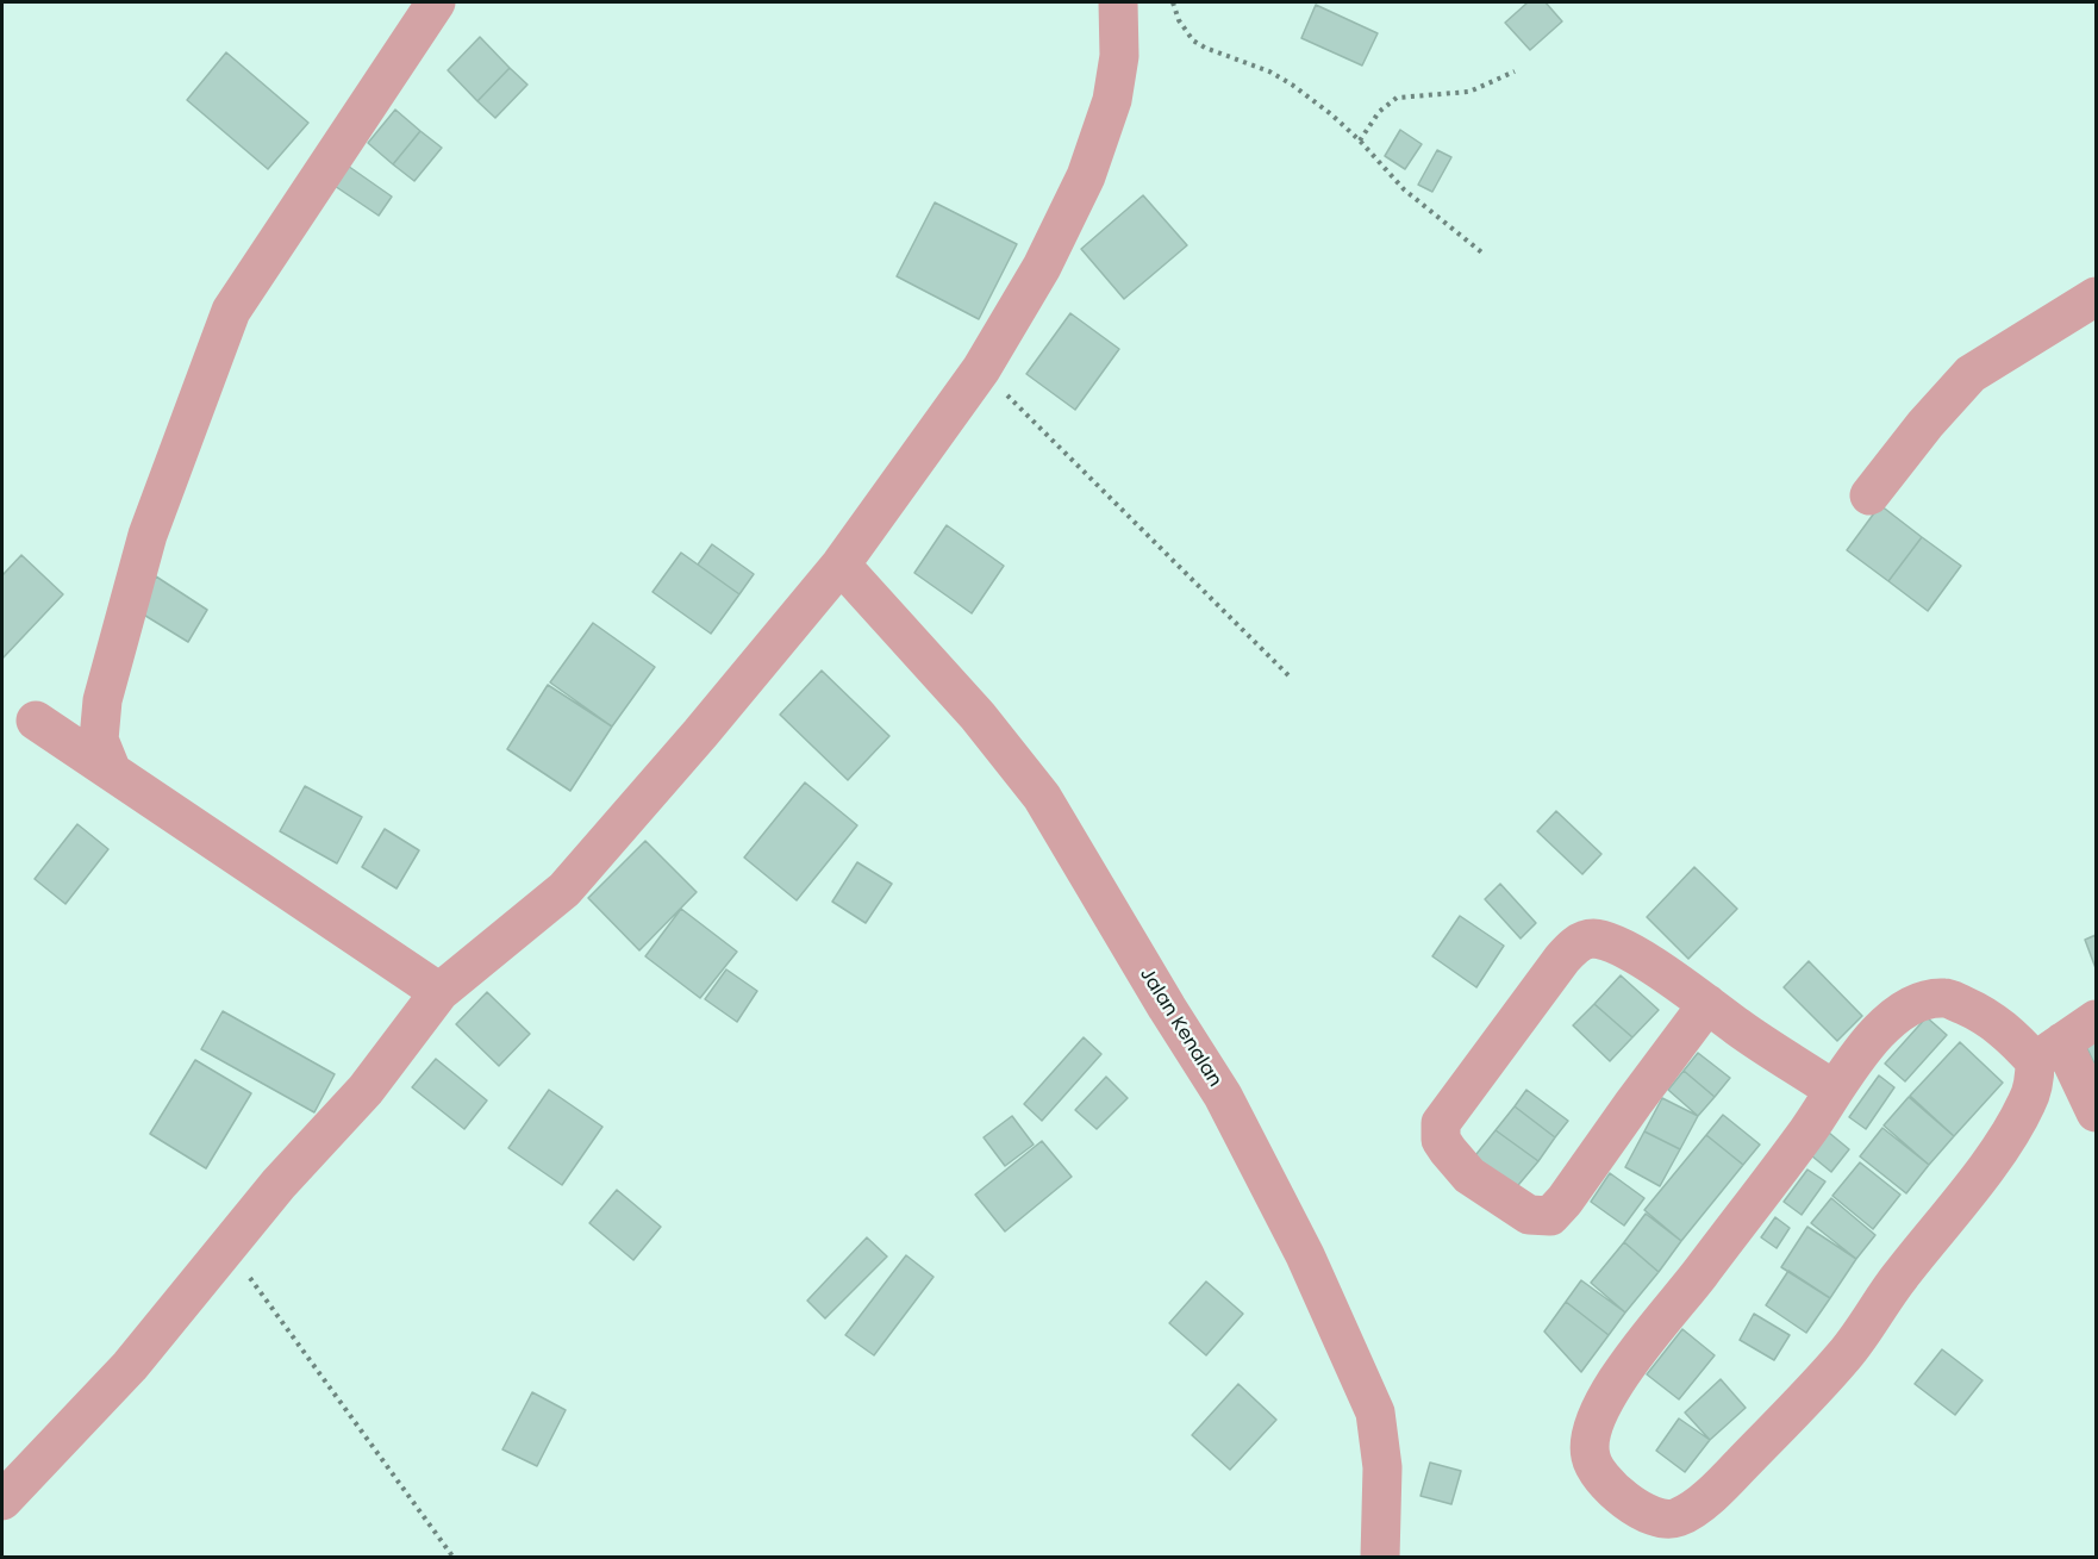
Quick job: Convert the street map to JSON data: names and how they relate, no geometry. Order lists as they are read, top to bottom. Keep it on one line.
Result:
{"streets":{"street":["Jalan Kenalan"]}}
